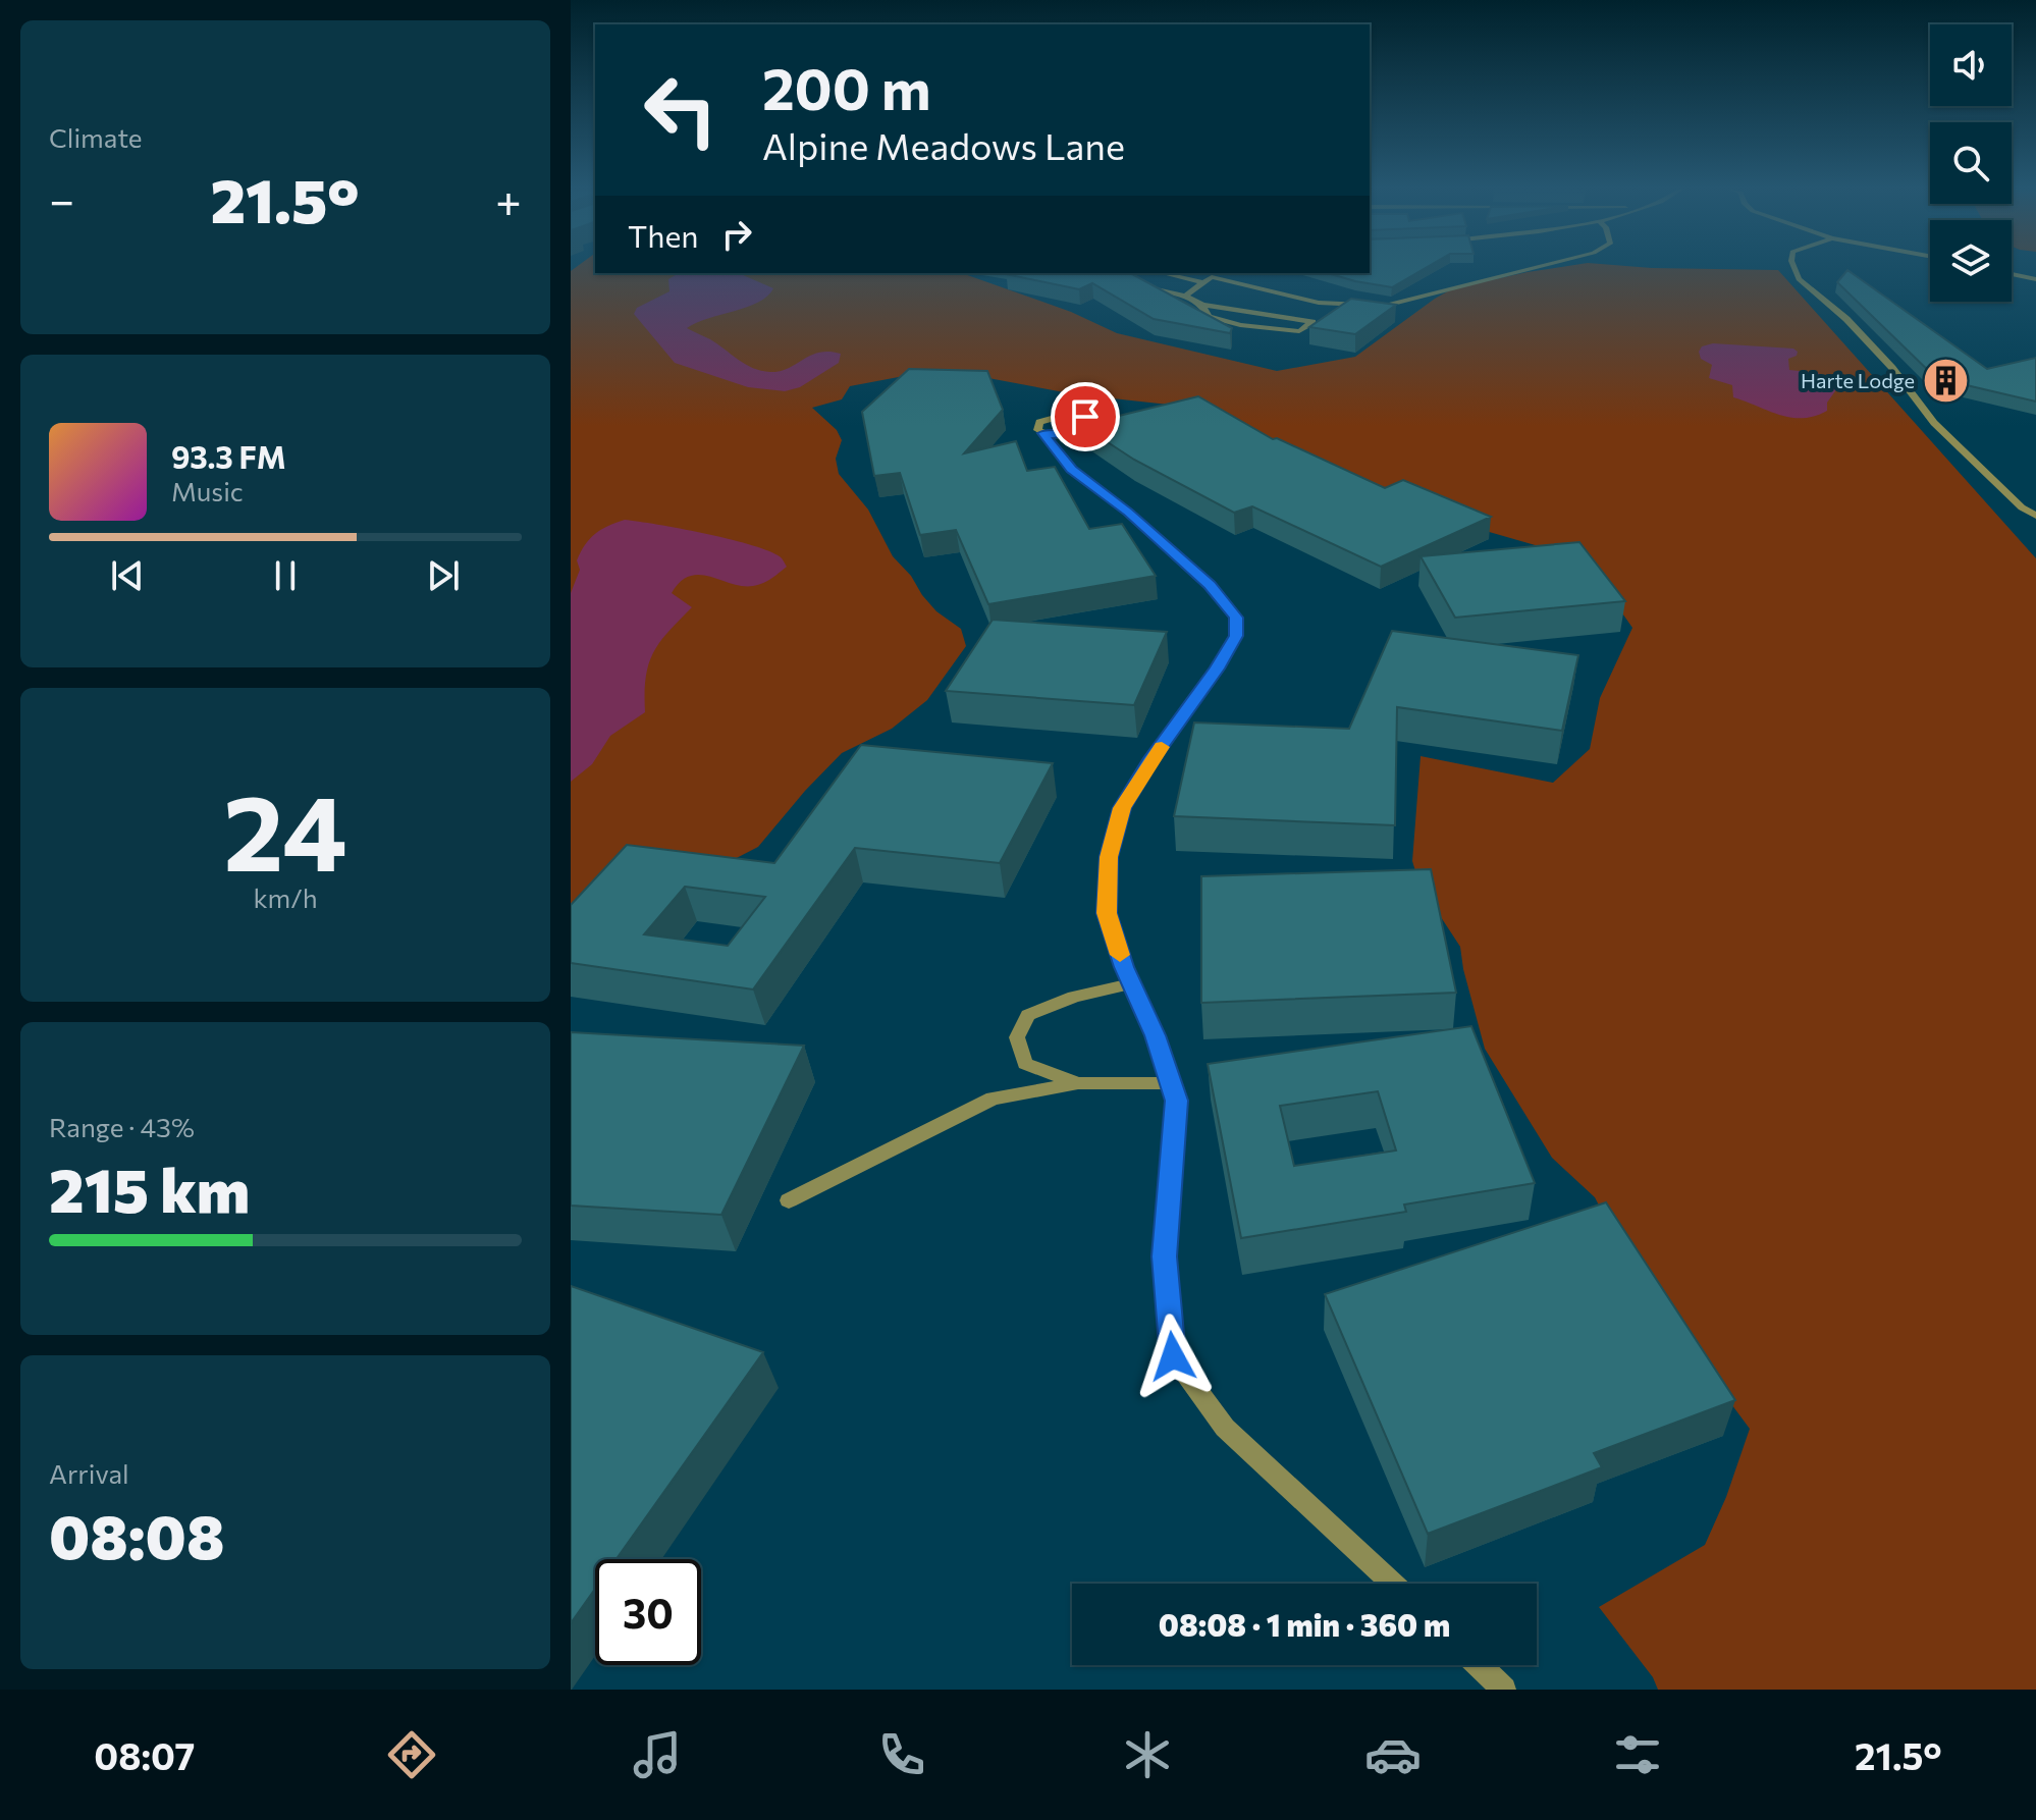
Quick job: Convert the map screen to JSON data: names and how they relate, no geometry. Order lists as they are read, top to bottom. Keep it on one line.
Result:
{"places":{"building":["Harte Lodge"]},"page":{"tile":["Climate",["24","km/h"],["Range · 43%","215 km"],["Arrival","08:08"]],"turn":["200 m","Alpine Meadows Lane"],"heat":["−","21.5°","+"],"then":"Then","song":["93.3 FM","Music"],"limit":"30","trip":"08:08 · 1 min · 360 m","tabs":["08:07","21.5°"]}}
